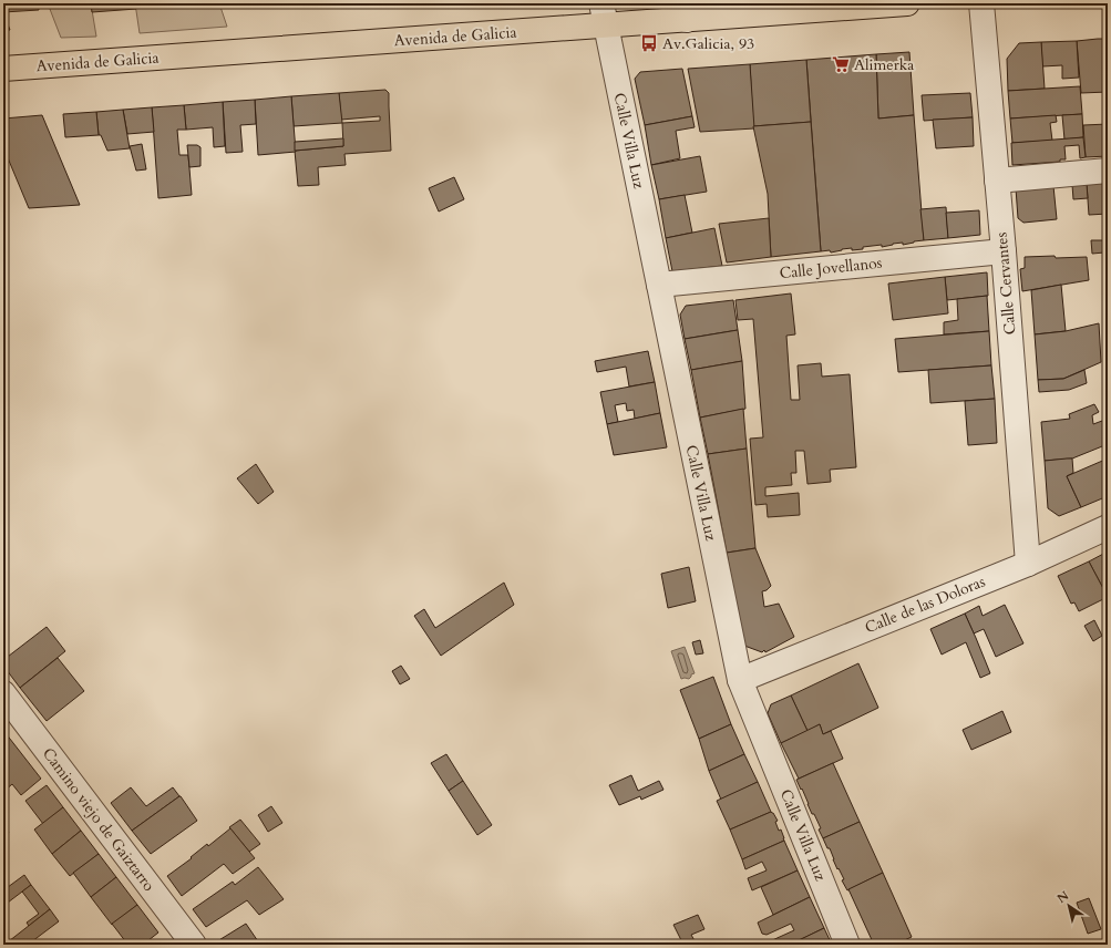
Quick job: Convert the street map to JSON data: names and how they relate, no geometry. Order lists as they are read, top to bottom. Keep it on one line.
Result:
{"streets":{"main road":["Avenida de Galicia"],"street":["Calle Villa Luz","Calle Jovellanos","Calle Cervantes","Calle de las Doloras","Camino viejo de Gaiztarro"]},"crossings":[["Avenida de Galicia","Calle Villa Luz"],["Calle Villa Luz","Calle Jovellanos"],["Calle Villa Luz","Calle de las Doloras"],["Calle Jovellanos","Calle Cervantes"],["Calle Cervantes","Calle de las Doloras"]],"places":{"bus stop":["Av.Galicia, 93"],"supermarket":["Alimerka"]},"north":"top left"}
